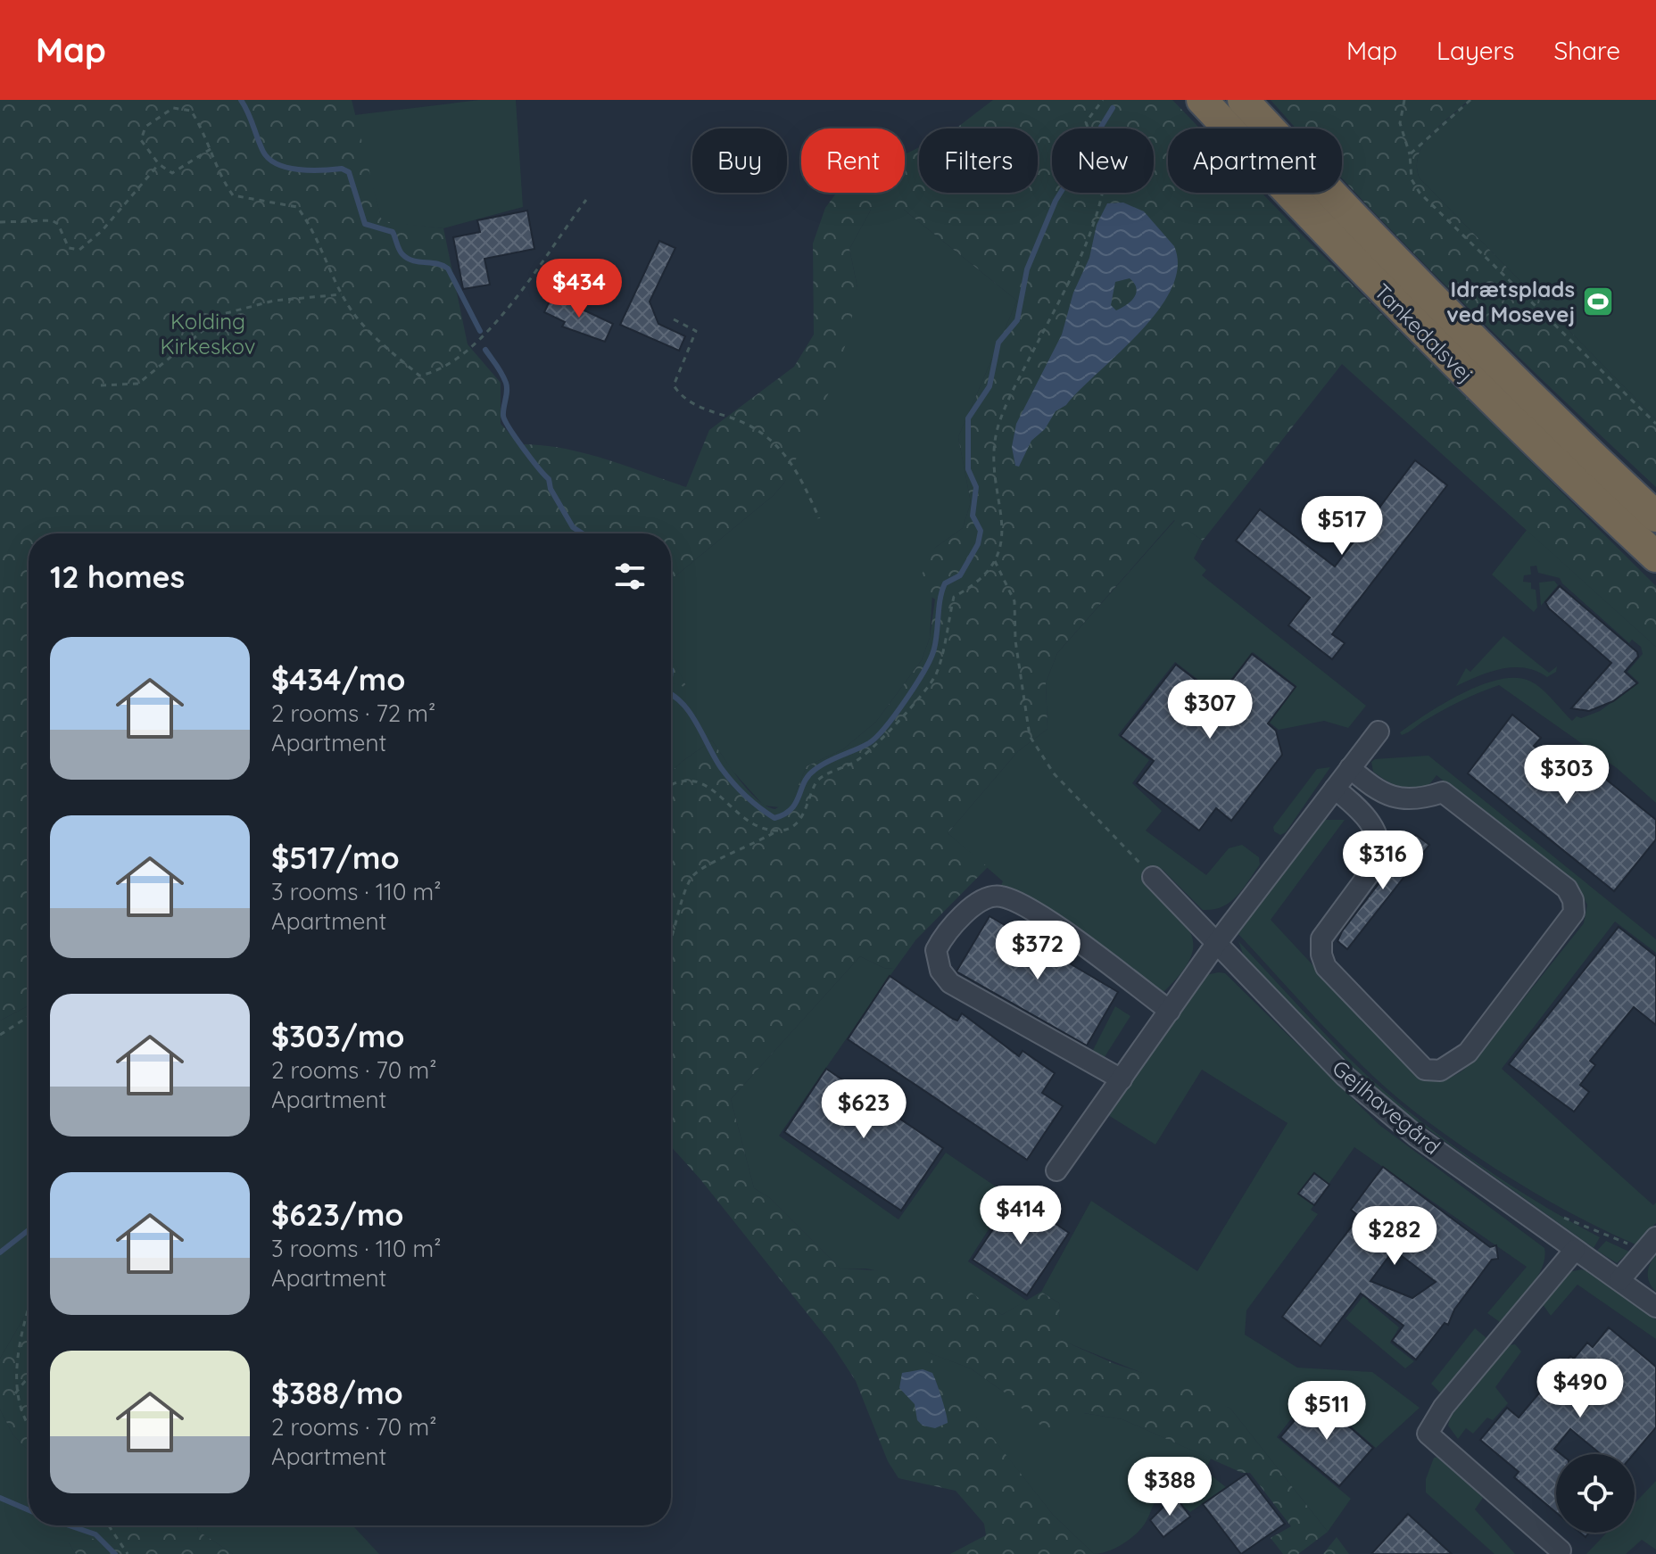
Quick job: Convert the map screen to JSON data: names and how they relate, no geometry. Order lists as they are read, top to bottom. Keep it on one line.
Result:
{"streets":{"highway":["Tankedalsvej"],"street":["Gejlhavegård"]},"parks":["Kolding Kirkeskov"],"places":{"sports":["Idrætsplads ved Mosevej"]},"page":{"header":"Map","nav":["Map","Layers","Share"],"chip":["Buy","Rent","Filters","New","Apartment"],"price":["$434","$517","$307","$303","$316","$372","$623","$414","$282","$490","$511","$388"],"heading":"12 homes","list":[{"name":"$434/mo","note":"2 rooms · 72 m² · Apartment"},{"name":"$517/mo","note":"3 rooms · 110 m² · Apartment"},{"name":"$303/mo","note":"2 rooms · 70 m² · Apartment"},{"name":"$623/mo","note":"3 rooms · 110 m² · Apartment"},{"name":"$388/mo","note":"2 rooms · 70 m² · Apartment"}]}}
